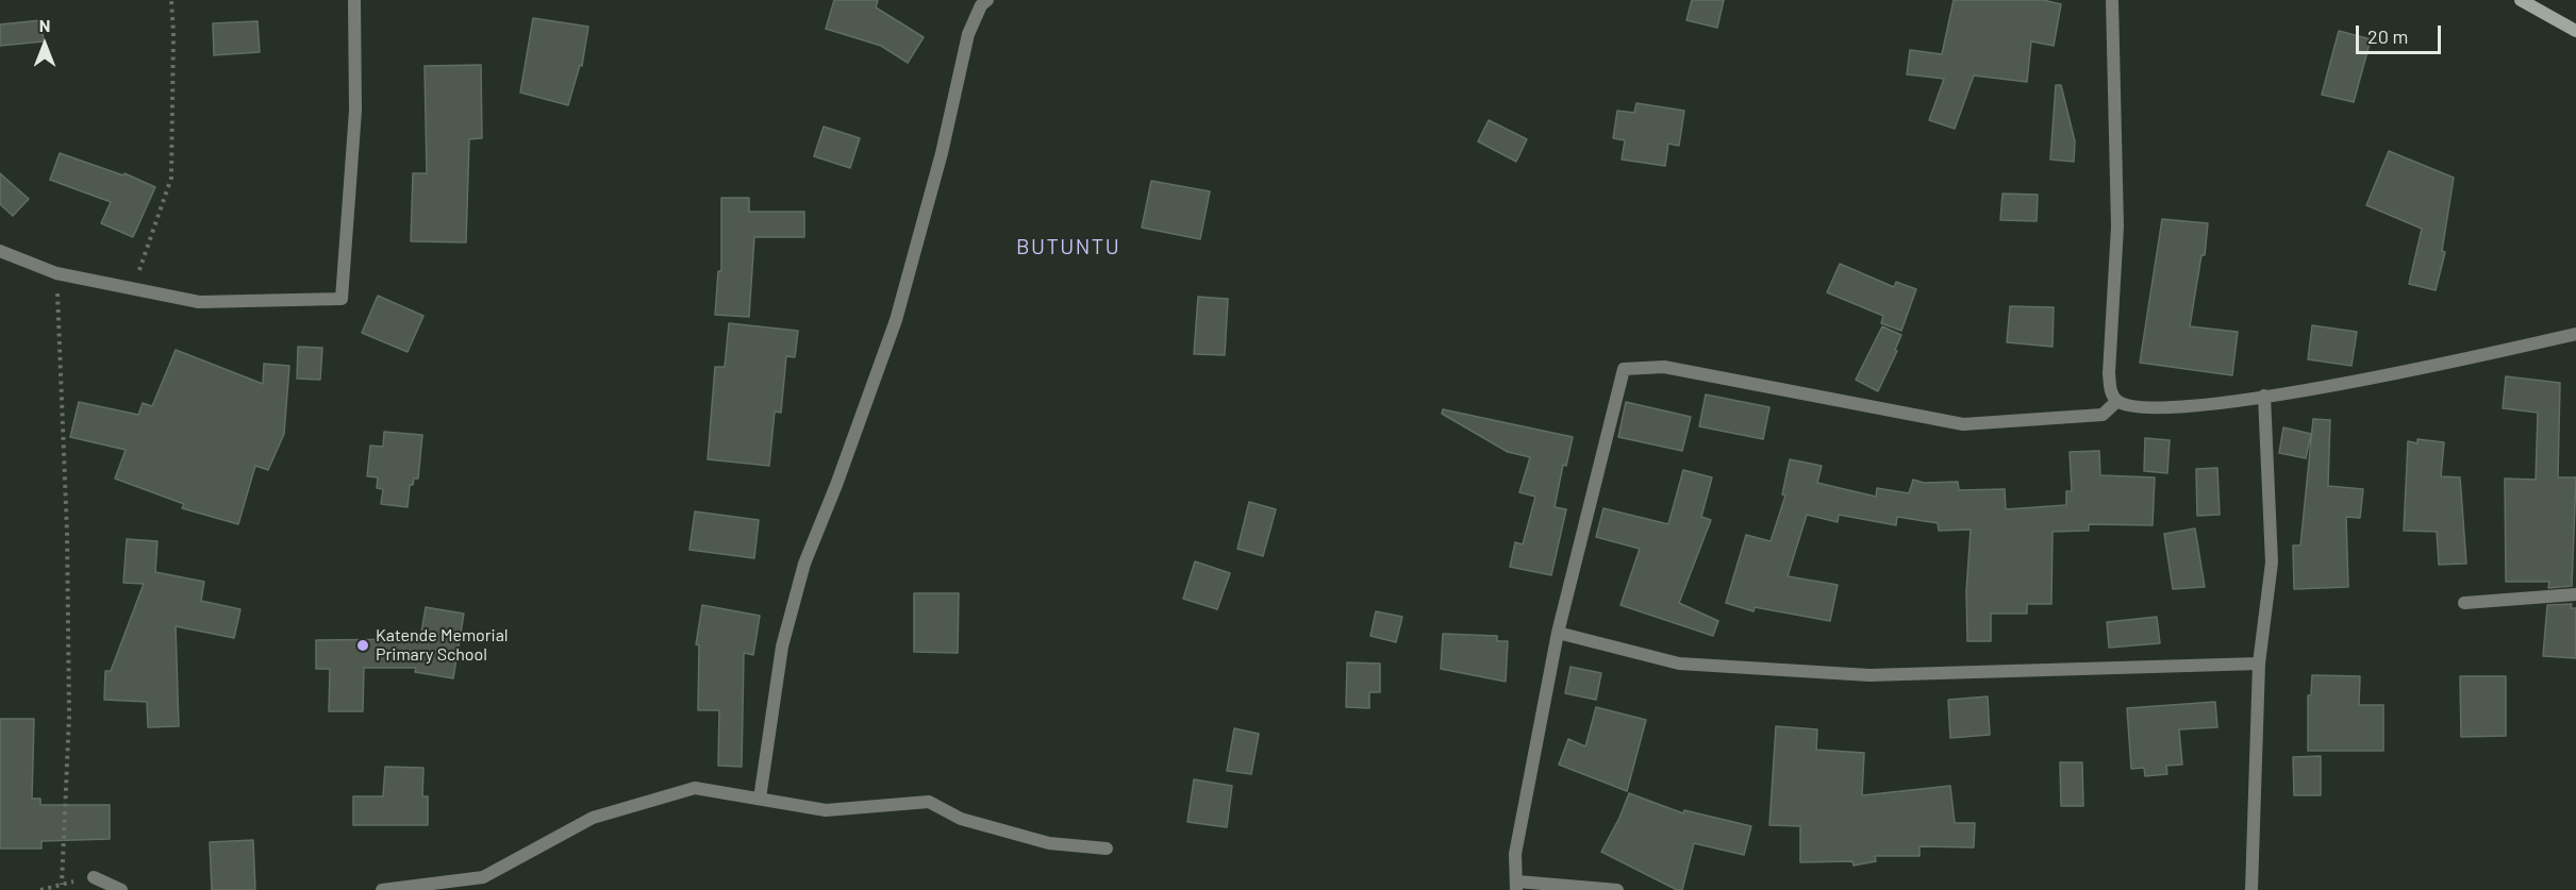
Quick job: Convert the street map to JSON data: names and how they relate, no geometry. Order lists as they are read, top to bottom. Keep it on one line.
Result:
{"districts":["BUTUNTU"],"places":["Katende Memorial Primary School"],"scale_bar":"20 m","north":"top"}
